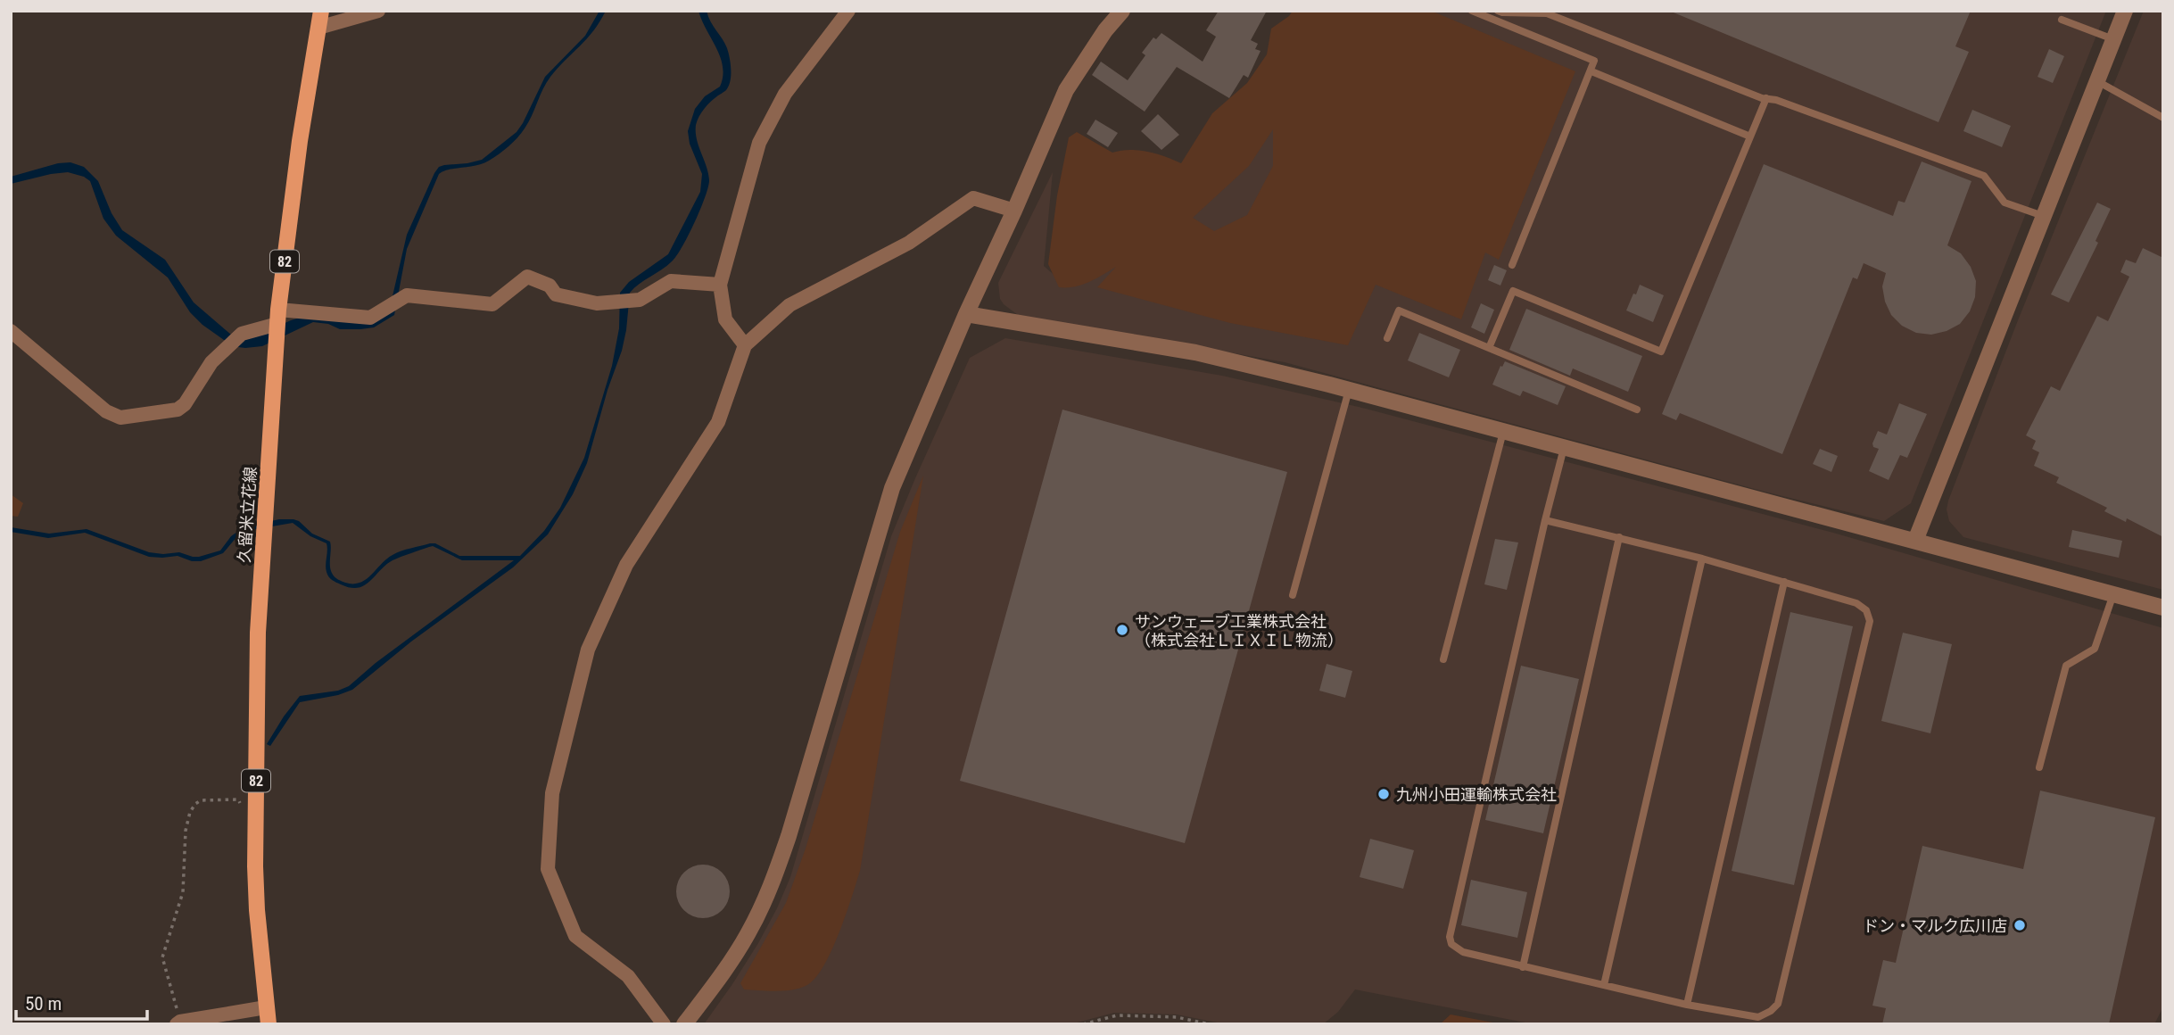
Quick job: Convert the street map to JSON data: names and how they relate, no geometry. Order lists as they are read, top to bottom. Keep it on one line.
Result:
{"streets":{"main road":["82","久留米立花線"]},"places":["サンウェーブ工業株式会社 （株式会社ＬＩＸＩＬ物流）","九州小田運輸株式会社","ドン・マルク広川店"],"scale_bar":"50 m"}
